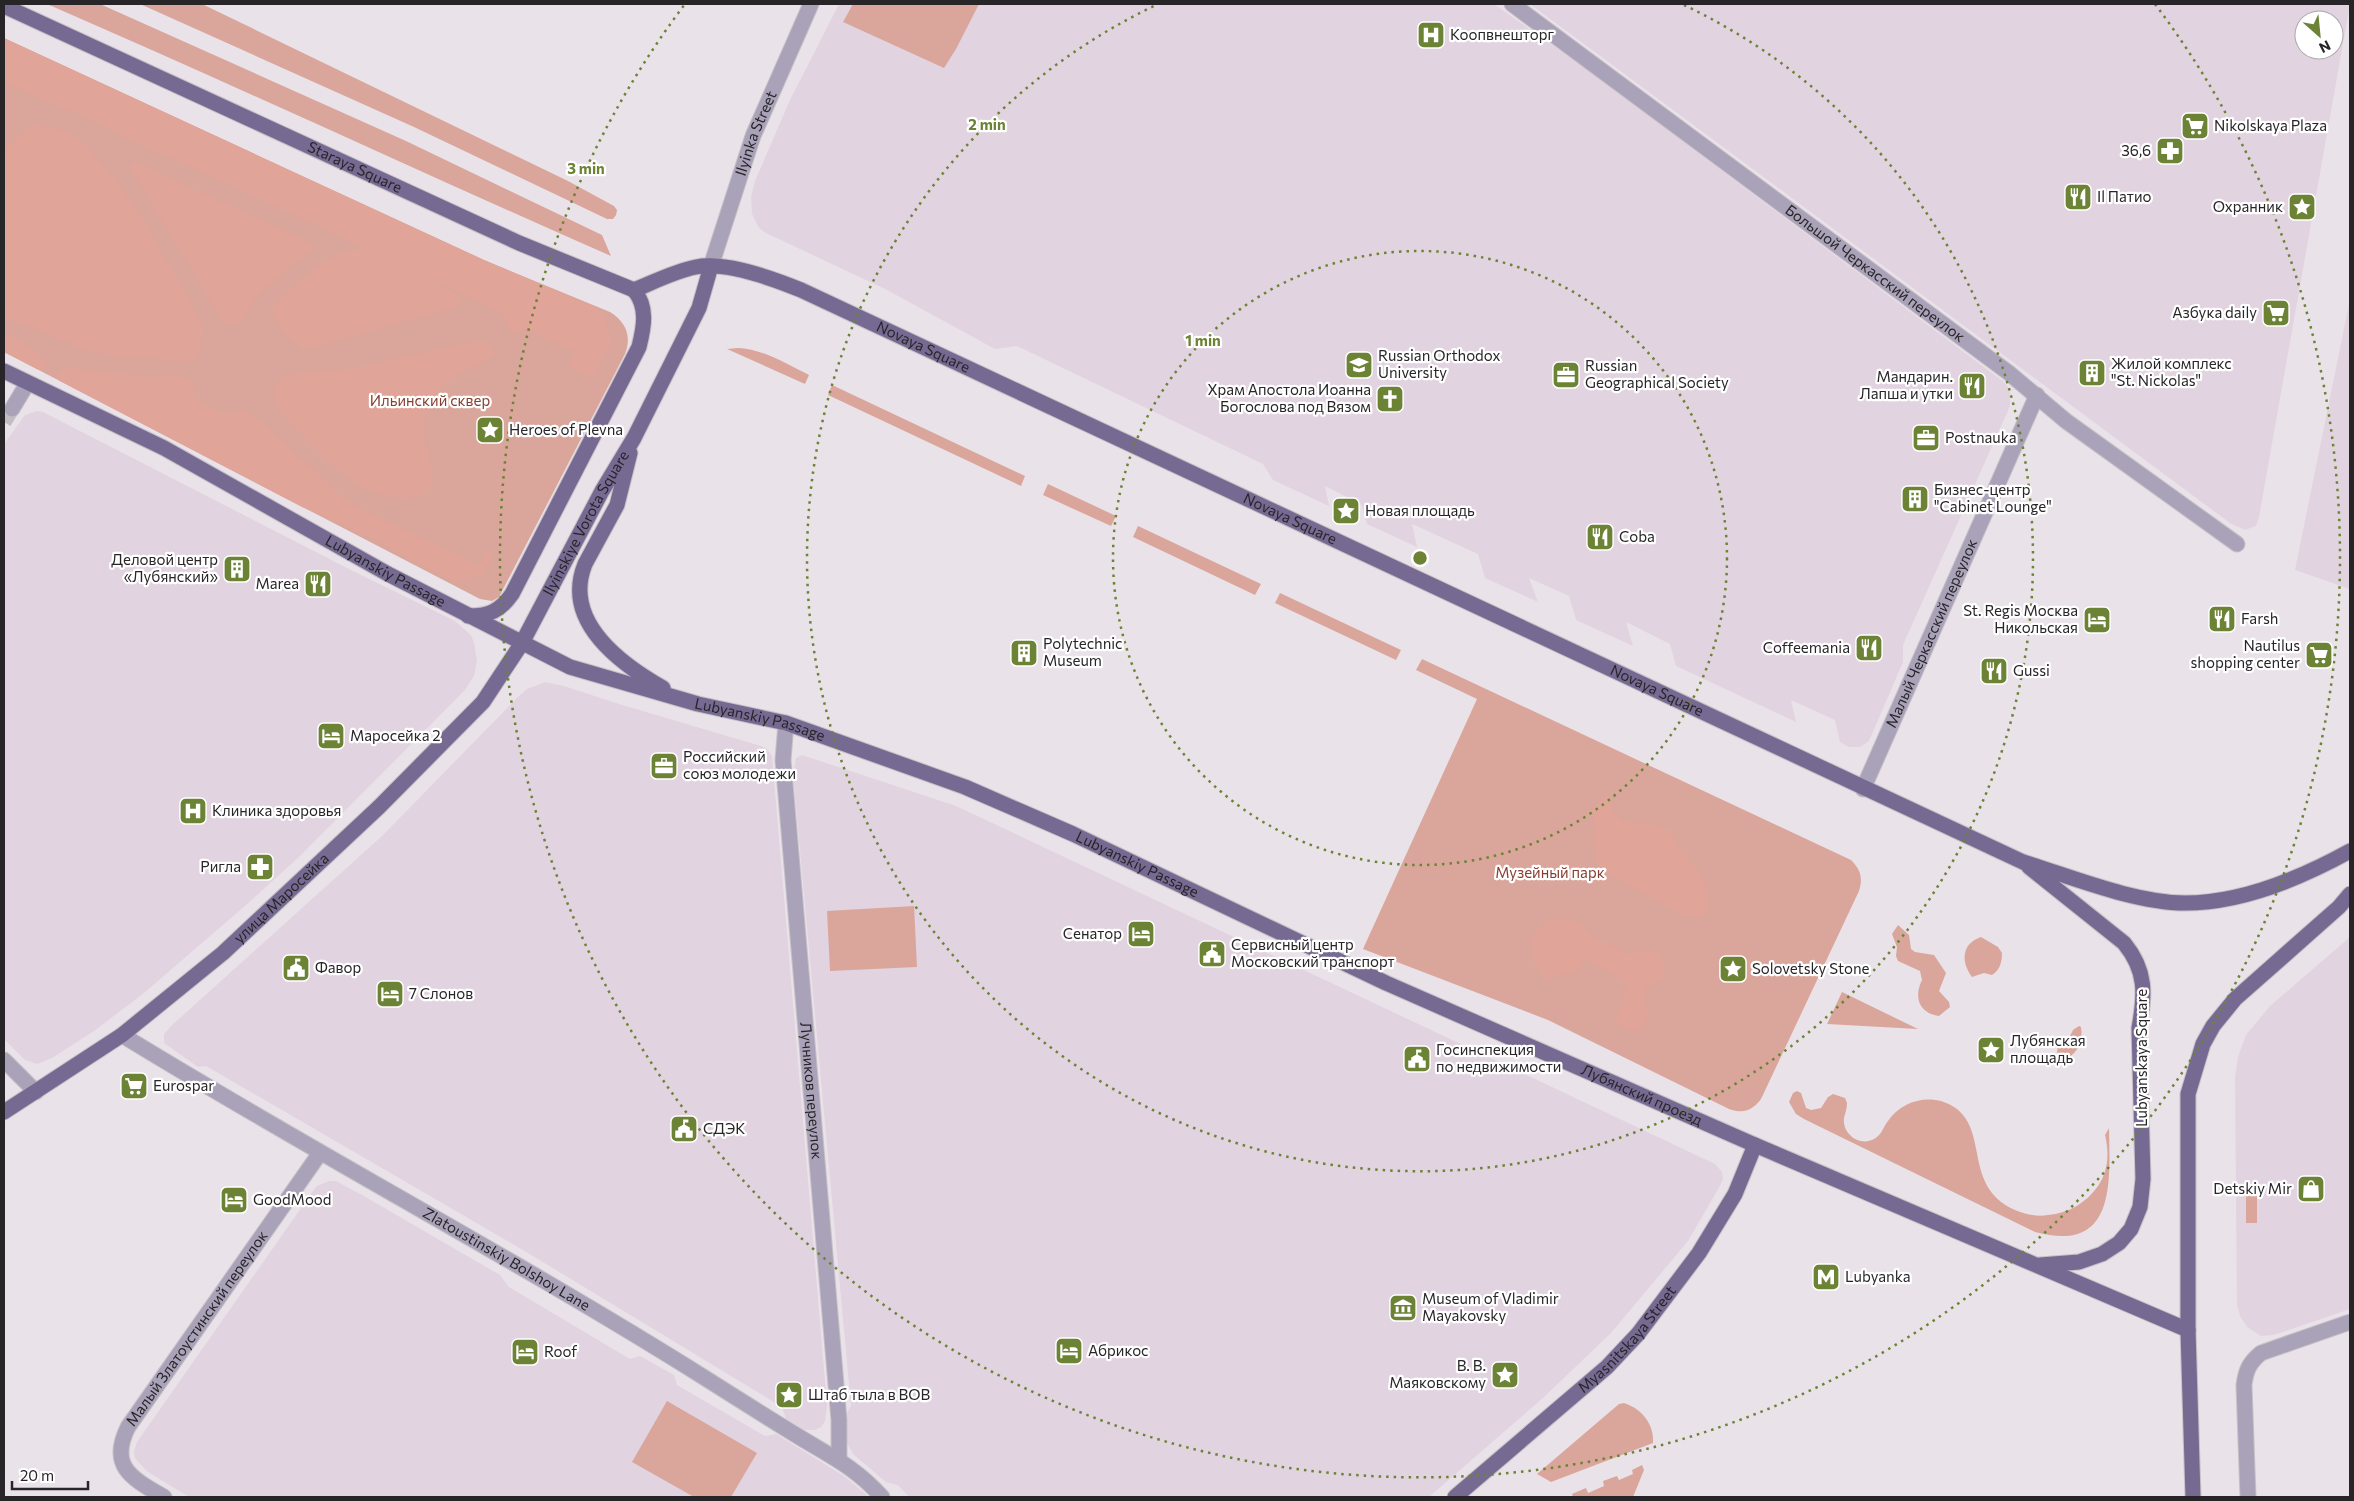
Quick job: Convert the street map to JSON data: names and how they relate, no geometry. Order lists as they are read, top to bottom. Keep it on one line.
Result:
{"streets":{"main road":["Staraya Square","Novaya Square","Ilyinskiye Vorota Square","Lubyanskiy Passage","улица Маросейка","Lubyanskaya Square","Лубянский проезд","Myasnitskaya Street"],"street":["Ilyinka Street","Большой Черкасский переулок","Малый Черкасский переулок","Лучников переулок","Zlatoustinskiy Bolshoy Lane","Малый Златоустинский переулок"]},"crossings":[["Ilyinka Street","Novaya Square"],["Ilyinka Street","Ilyinskiye Vorota Square"],["Большой Черкасский переулок","Малый Черкасский переулок"],["Novaya Square","Ilyinskiye Vorota Square"],["Novaya Square","Малый Черкасский переулок"],["Novaya Square","Lubyanskaya Square"],["Ilyinskiye Vorota Square","Lubyanskiy Passage"],["Ilyinskiye Vorota Square","улица Маросейка"],["Lubyanskiy Passage","улица Маросейка"],["Lubyanskiy Passage","Лучников переулок"],["Lubyanskiy Passage","Лубянский проезд"],["Малый Черкасский переулок","Lubyanskaya Square"],["улица Маросейка","Zlatoustinskiy Bolshoy Lane"],["Lubyanskaya Square","Лубянский проезд"],["Lubyanskaya Square","Myasnitskaya Street"],["Лучников переулок","Лубянский проезд"],["Лучников переулок","Zlatoustinskiy Bolshoy Lane"],["Лубянский проезд","Myasnitskaya Street"],["Zlatoustinskiy Bolshoy Lane","Малый Златоустинский переулок"]],"parks":["Ильинский сквер","Музейный парк"],"places":{"hospital":["Коопвнешторг","Клиника здоровья"],"supermarket":["Nikolskaya Plaza","Азбука daily","Nautilus shopping center","Eurospar"],"pharmacy":["36,6","Ригла"],"restaurant":["Il Патио","Мандарин. Лапша и утки","Coba","Marea","Farsh","Coffeemania","Gussi"],"place":["Охранник","Heroes of Plevna","Новая площадь","Solovetsky Stone","Лубянская площадь","В. В. Маяковскому","Штаб тыла в ВОВ"],"school or university":["Russian Orthodox University"],"building":["Жилой комплекс \"St. Nickolas\"","Бизнес-центр \"Cabinet Lounge\"","Деловой центр «Лубянский»","Polytechnic Museum"],"office":["Russian Geographical Society","Postnauka","Российский союз молодежи"],"church":["Храм Апостола Иоанна Богослова под Вязом"],"hotel":["St. Regis Москва Никольская","Маросейка 2","Сенатор","7 Слонов","GoodMood","Абрикос","Roof"],"public building":["Сервисный центр Московский транспорт","Фавор","Госинспекция по недвижимости","СДЭК"],"shop":["Detskiy Mir"],"metro station":["Lubyanka"],"museum":["Museum of Vladimir Mayakovsky"]},"scale_bar":"20 m","north":"bottom right","rings":["2 min","3 min","1 min"]}
